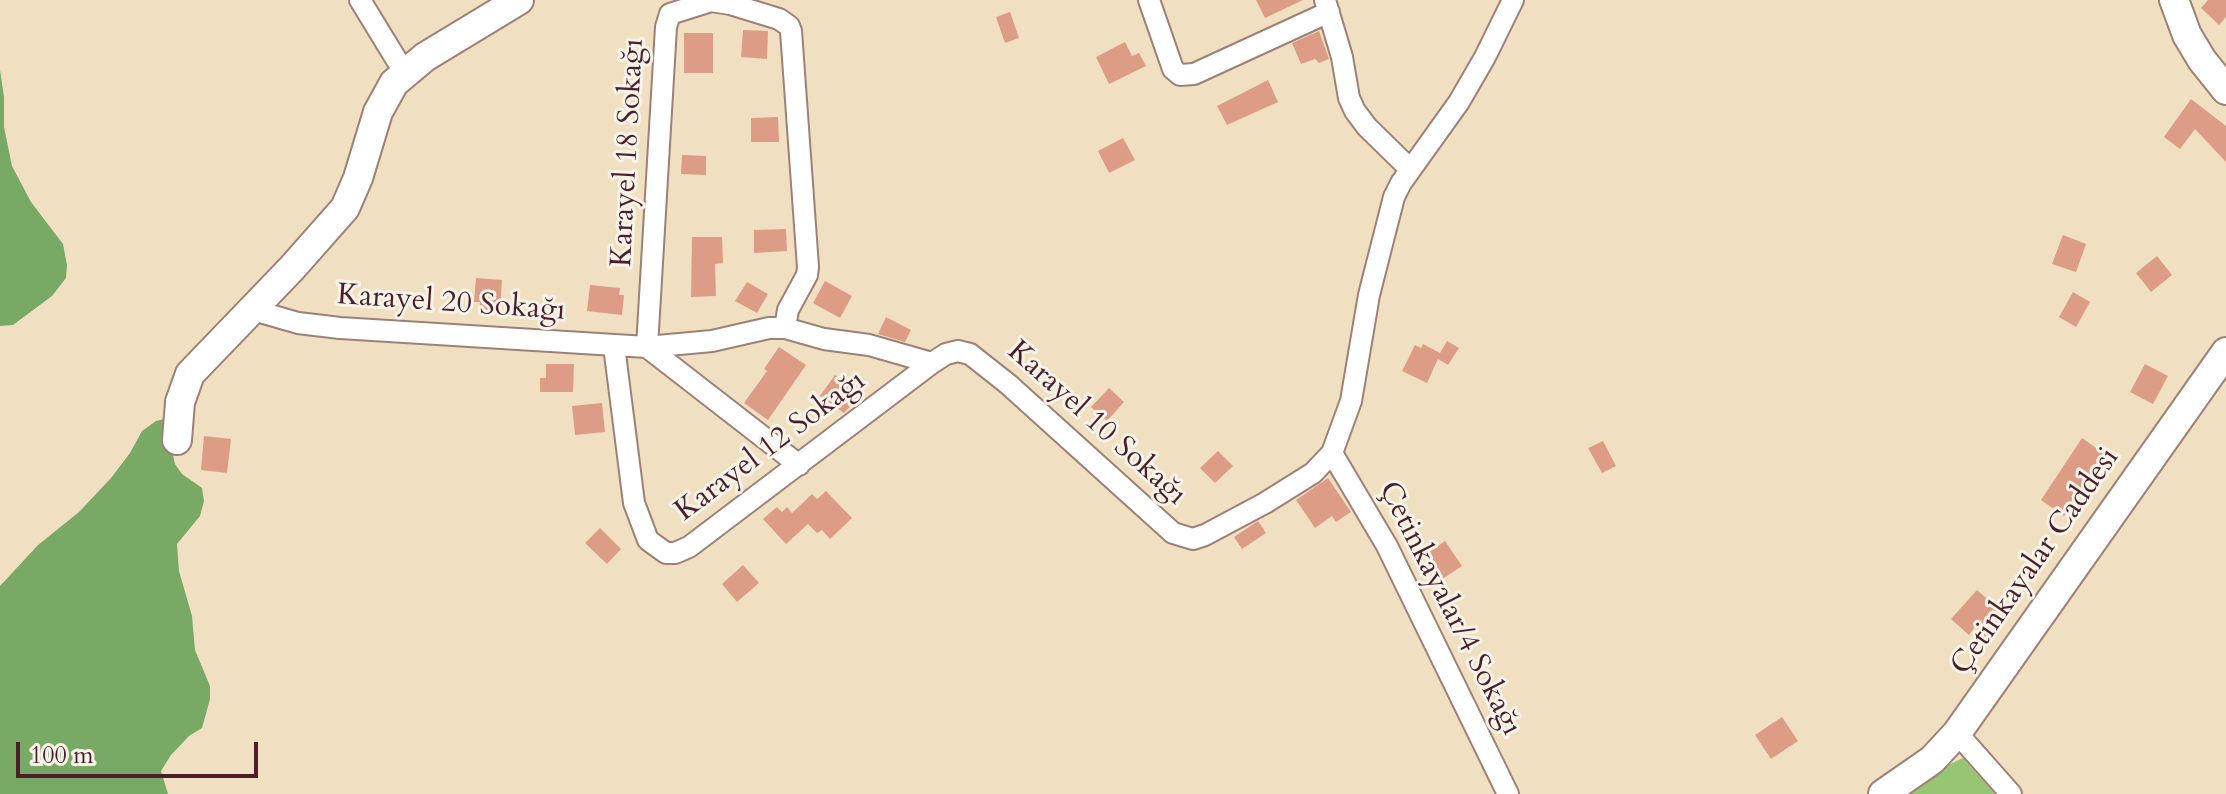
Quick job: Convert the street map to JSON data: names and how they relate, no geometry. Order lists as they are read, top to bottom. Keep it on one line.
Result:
{"streets":{"street":["Karayel 18 Sokağı","Karayel 20 Sokağı","Karayel 10 Sokağı","Karayel 12 Sokağı","Çetinkayalar Caddesi","Çetinkayalar/4 Sokağı"]},"crossings":[["Karayel 18 Sokağı","Karayel 20 Sokağı"],["Karayel 20 Sokağı","Karayel 12 Sokağı"],["Karayel 10 Sokağı","Karayel 12 Sokağı"],["Karayel 10 Sokağı","Çetinkayalar/4 Sokağı"]],"scale_bar":"100 m"}
